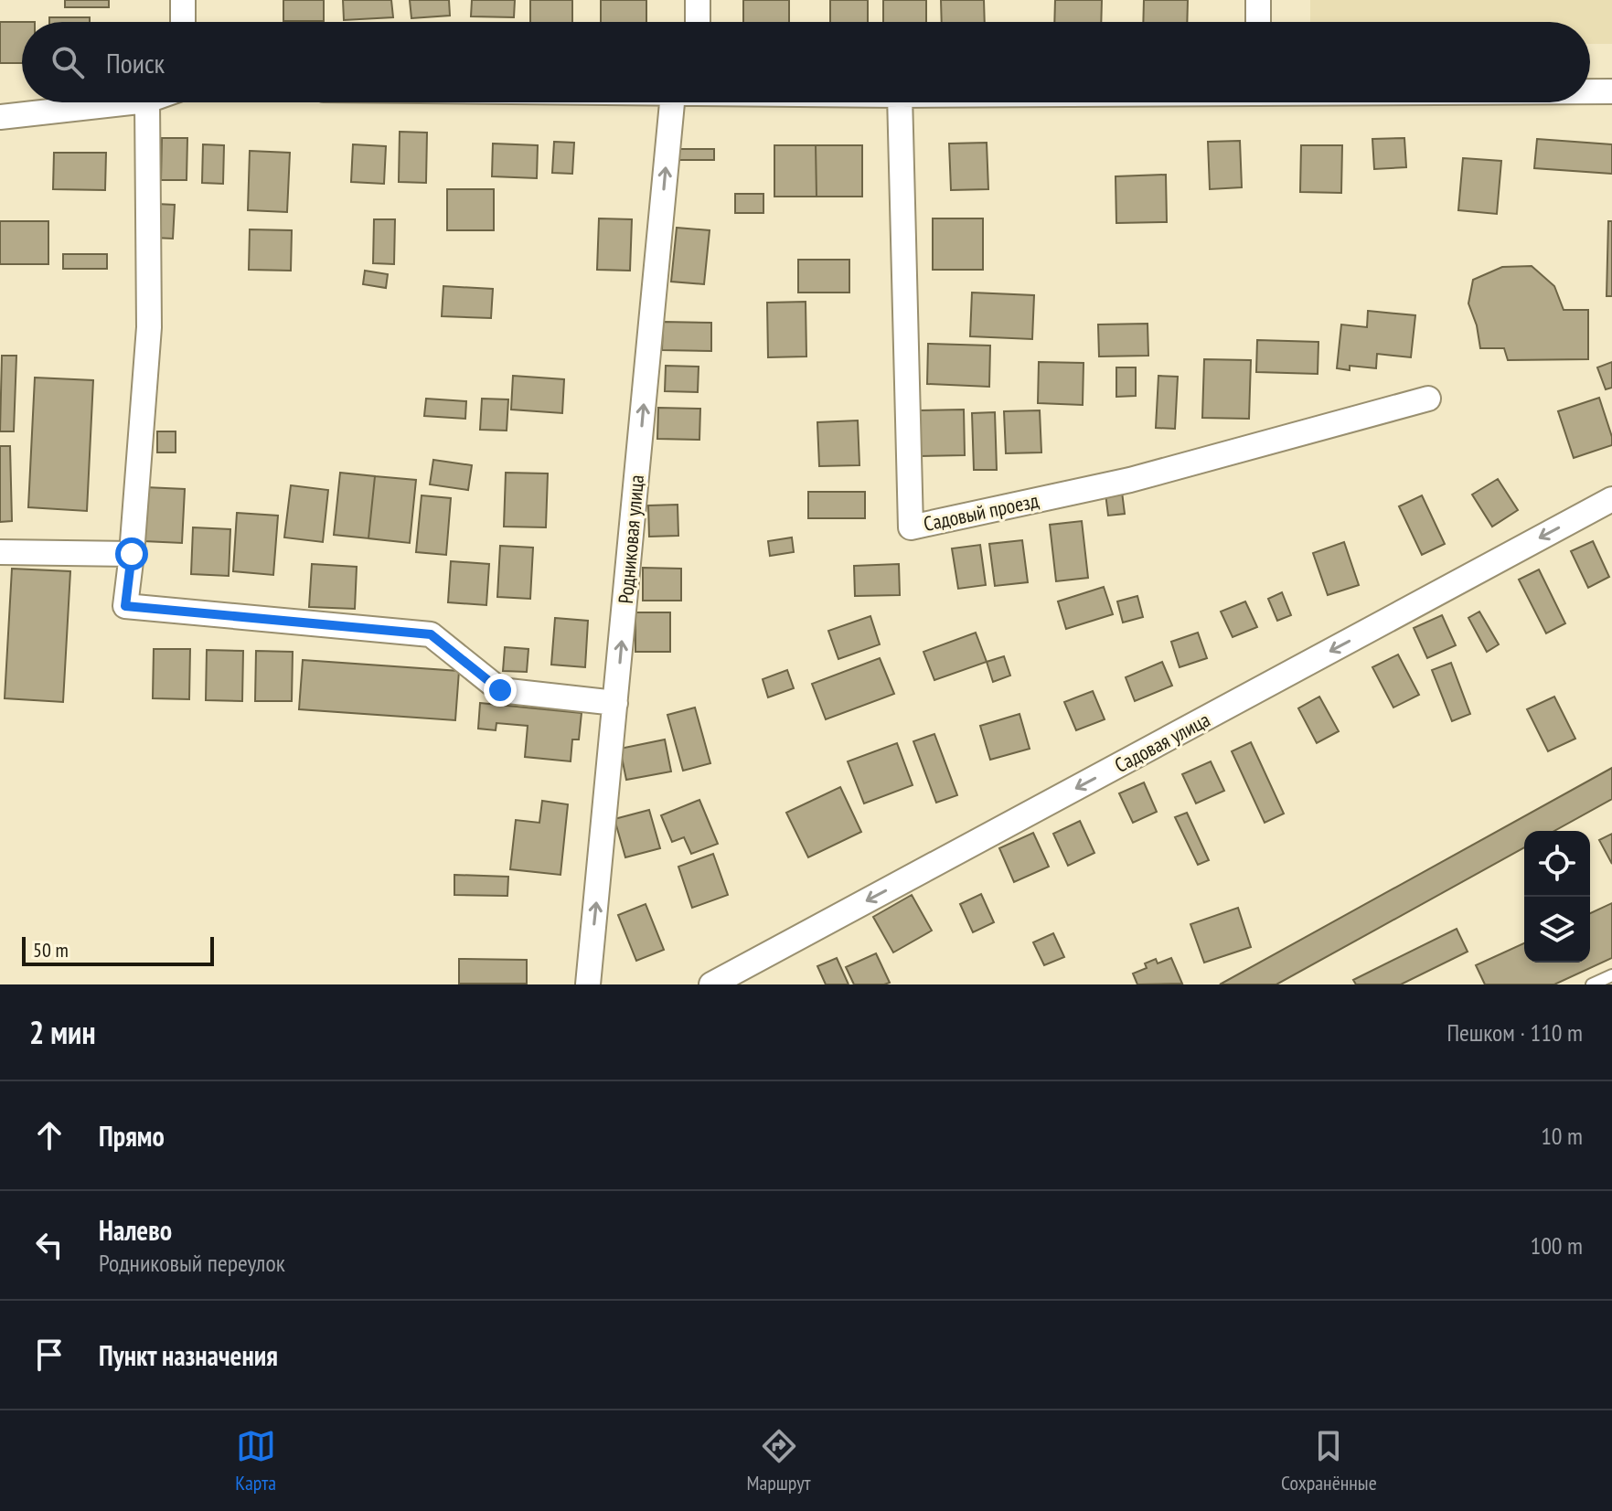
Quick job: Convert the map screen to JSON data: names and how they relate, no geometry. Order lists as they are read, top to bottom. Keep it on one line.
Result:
{"streets":{"street":["Садовый проезд","Родниковая улица","Садовая улица"]},"one_way":["Родниковая улица","Садовая улица"],"scale_bar":"50 m","page":{"search":"Поиск","scale":"50 m","heading":["2 мин","Пешком · 110 m"],"list":[["Прямо","10 m"],["Налево","Родниковый переулок","100 m"],"Пункт назначения"],"nav":["Карта","Маршрут","Сохранённые"]}}
